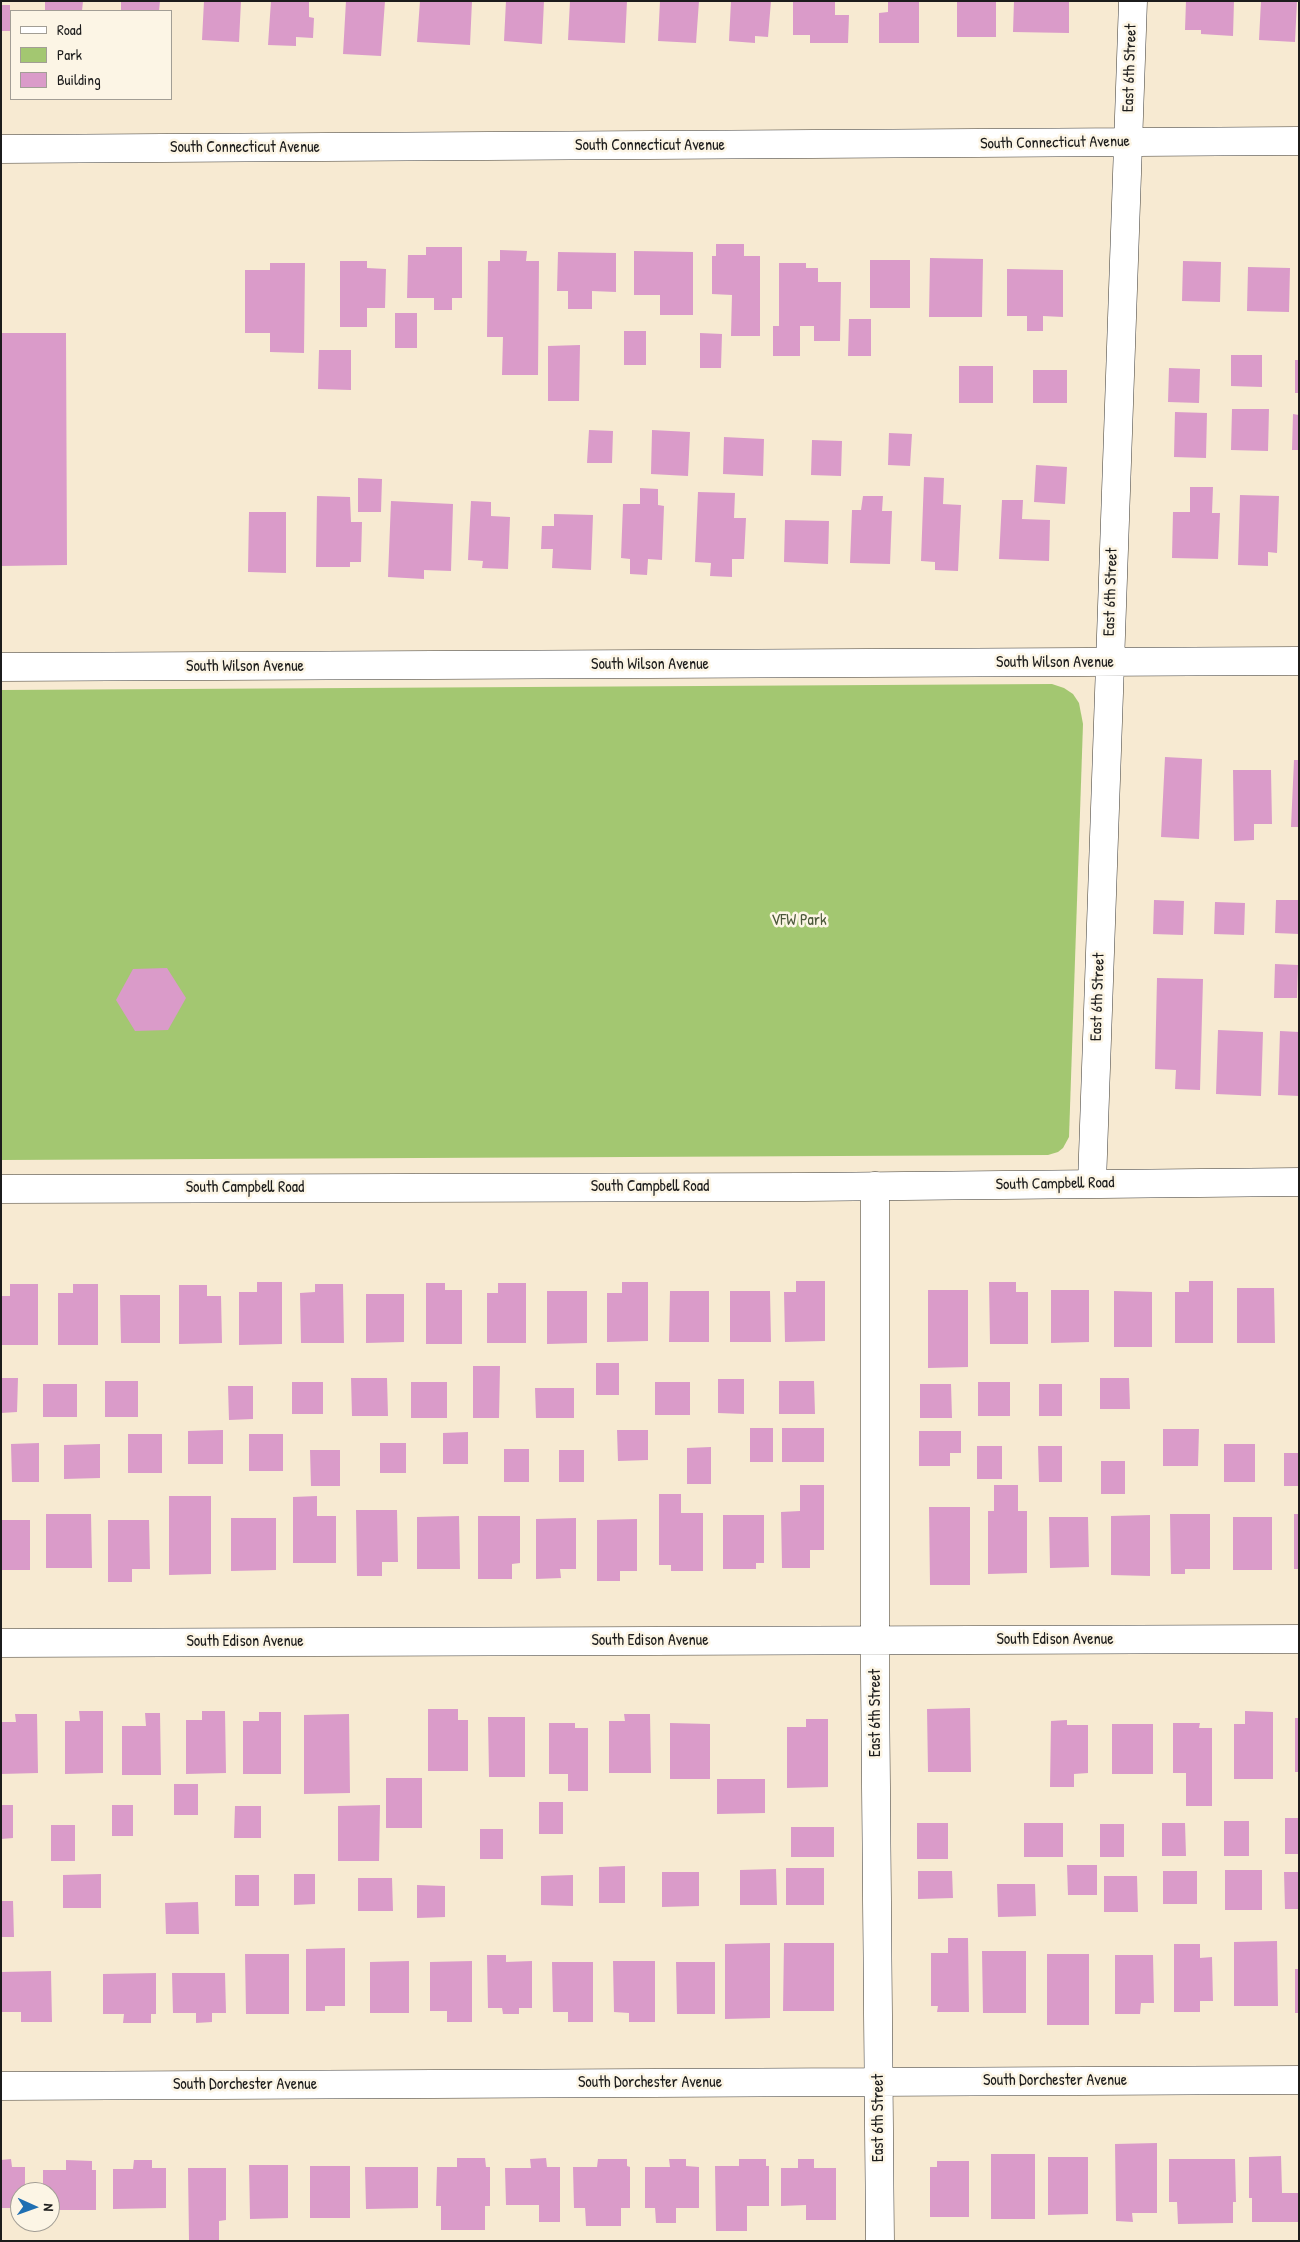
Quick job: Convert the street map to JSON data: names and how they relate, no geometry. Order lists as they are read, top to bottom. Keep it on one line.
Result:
{"streets":{"street":["East 6th Street","South Connecticut Avenue","South Wilson Avenue","South Campbell Road","South Edison Avenue","South Dorchester Avenue"]},"crossings":[["East 6th Street","South Connecticut Avenue"],["East 6th Street","South Wilson Avenue"],["East 6th Street","South Campbell Road"],["East 6th Street","South Edison Avenue"],["East 6th Street","South Dorchester Avenue"]],"parks":["VFW Park"],"legend":["Road","Park","Building"],"north":"right"}
